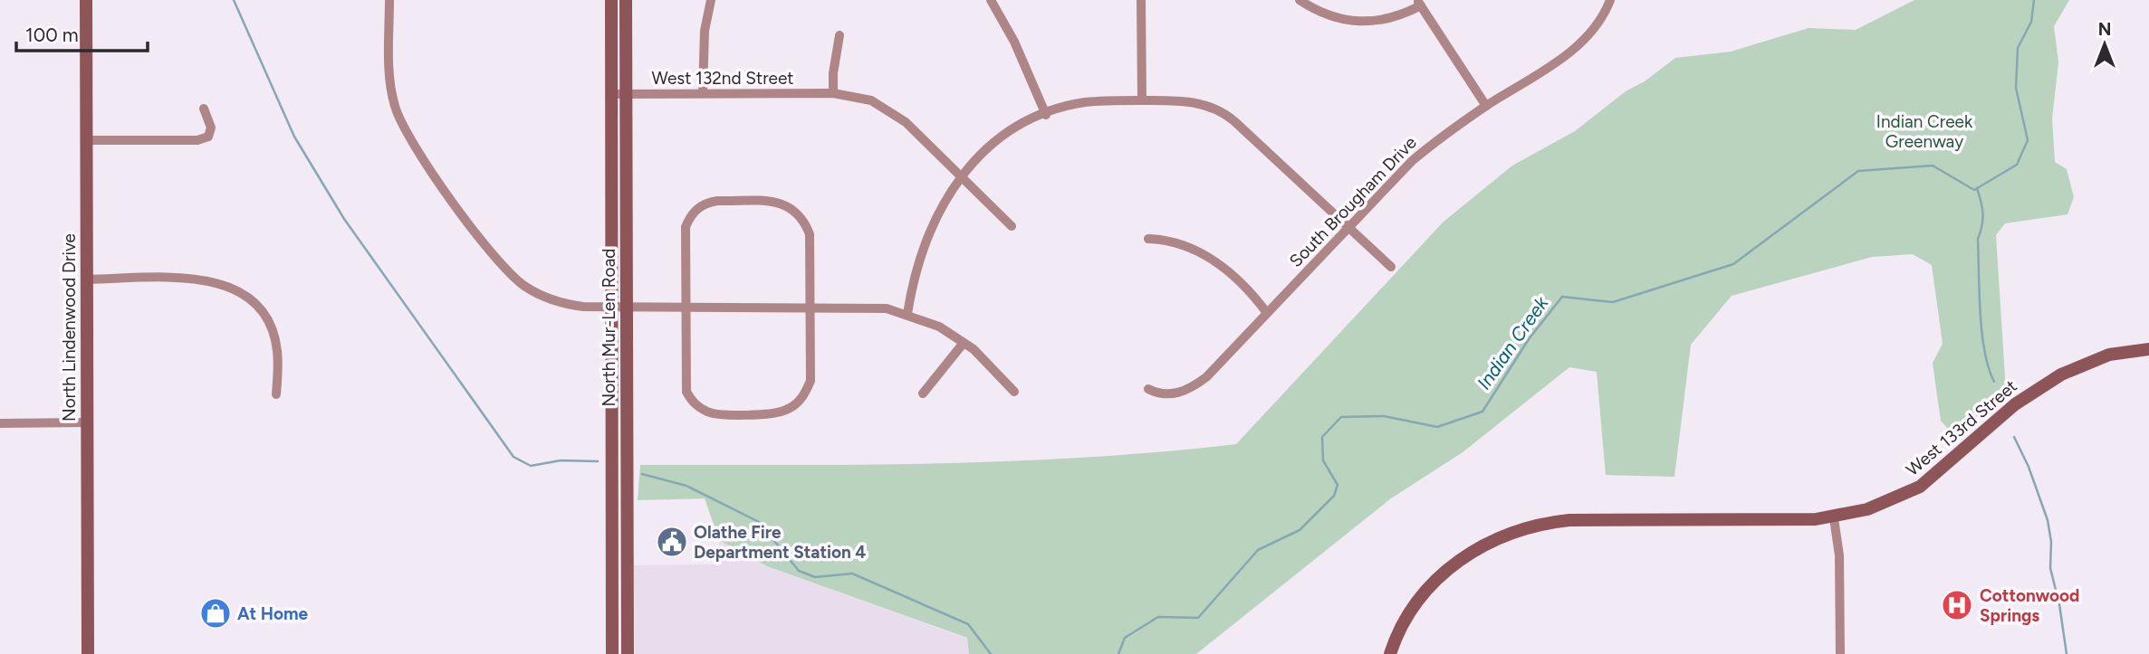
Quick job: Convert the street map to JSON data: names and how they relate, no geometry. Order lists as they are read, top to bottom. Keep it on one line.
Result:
{"streets":{"street":["West 132nd Street","South Brougham Drive","North Lindenwood Drive","North Mur-Len Road","West 133rd Street"]},"crossings":[["West 132nd Street","North Mur-Len Road"]],"water":["Indian Creek"],"parks":["Indian Creek Greenway"],"places":{"public building":["Olathe Fire Department Station 4"],"hospital":["Cottonwood Springs"],"shop":["At Home"]},"scale_bar":"100 m","north":"top"}
